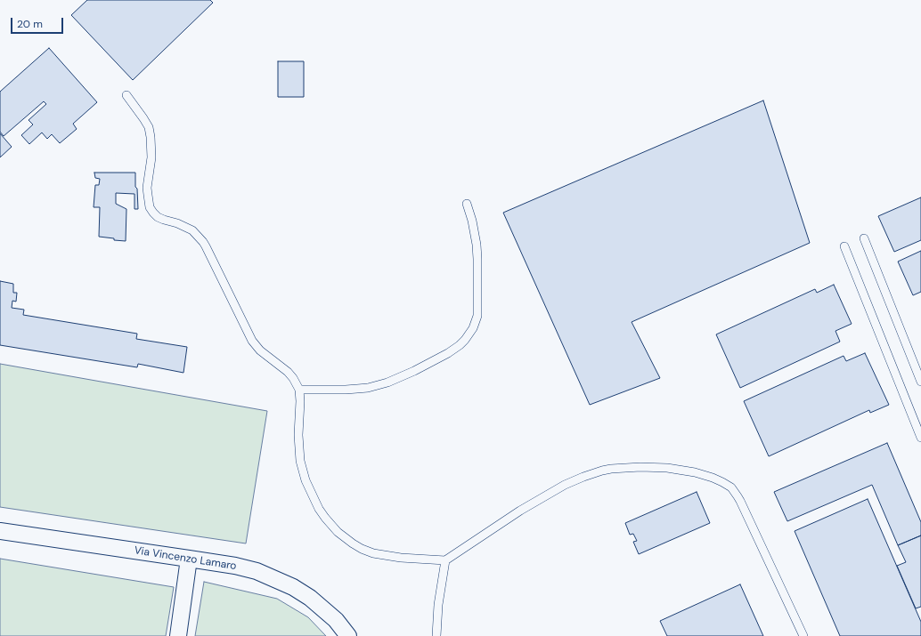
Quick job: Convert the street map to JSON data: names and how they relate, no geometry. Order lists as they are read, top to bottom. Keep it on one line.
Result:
{"streets":{"street":["Via Vincenzo Lamaro"]},"scale_bar":"20 m"}
